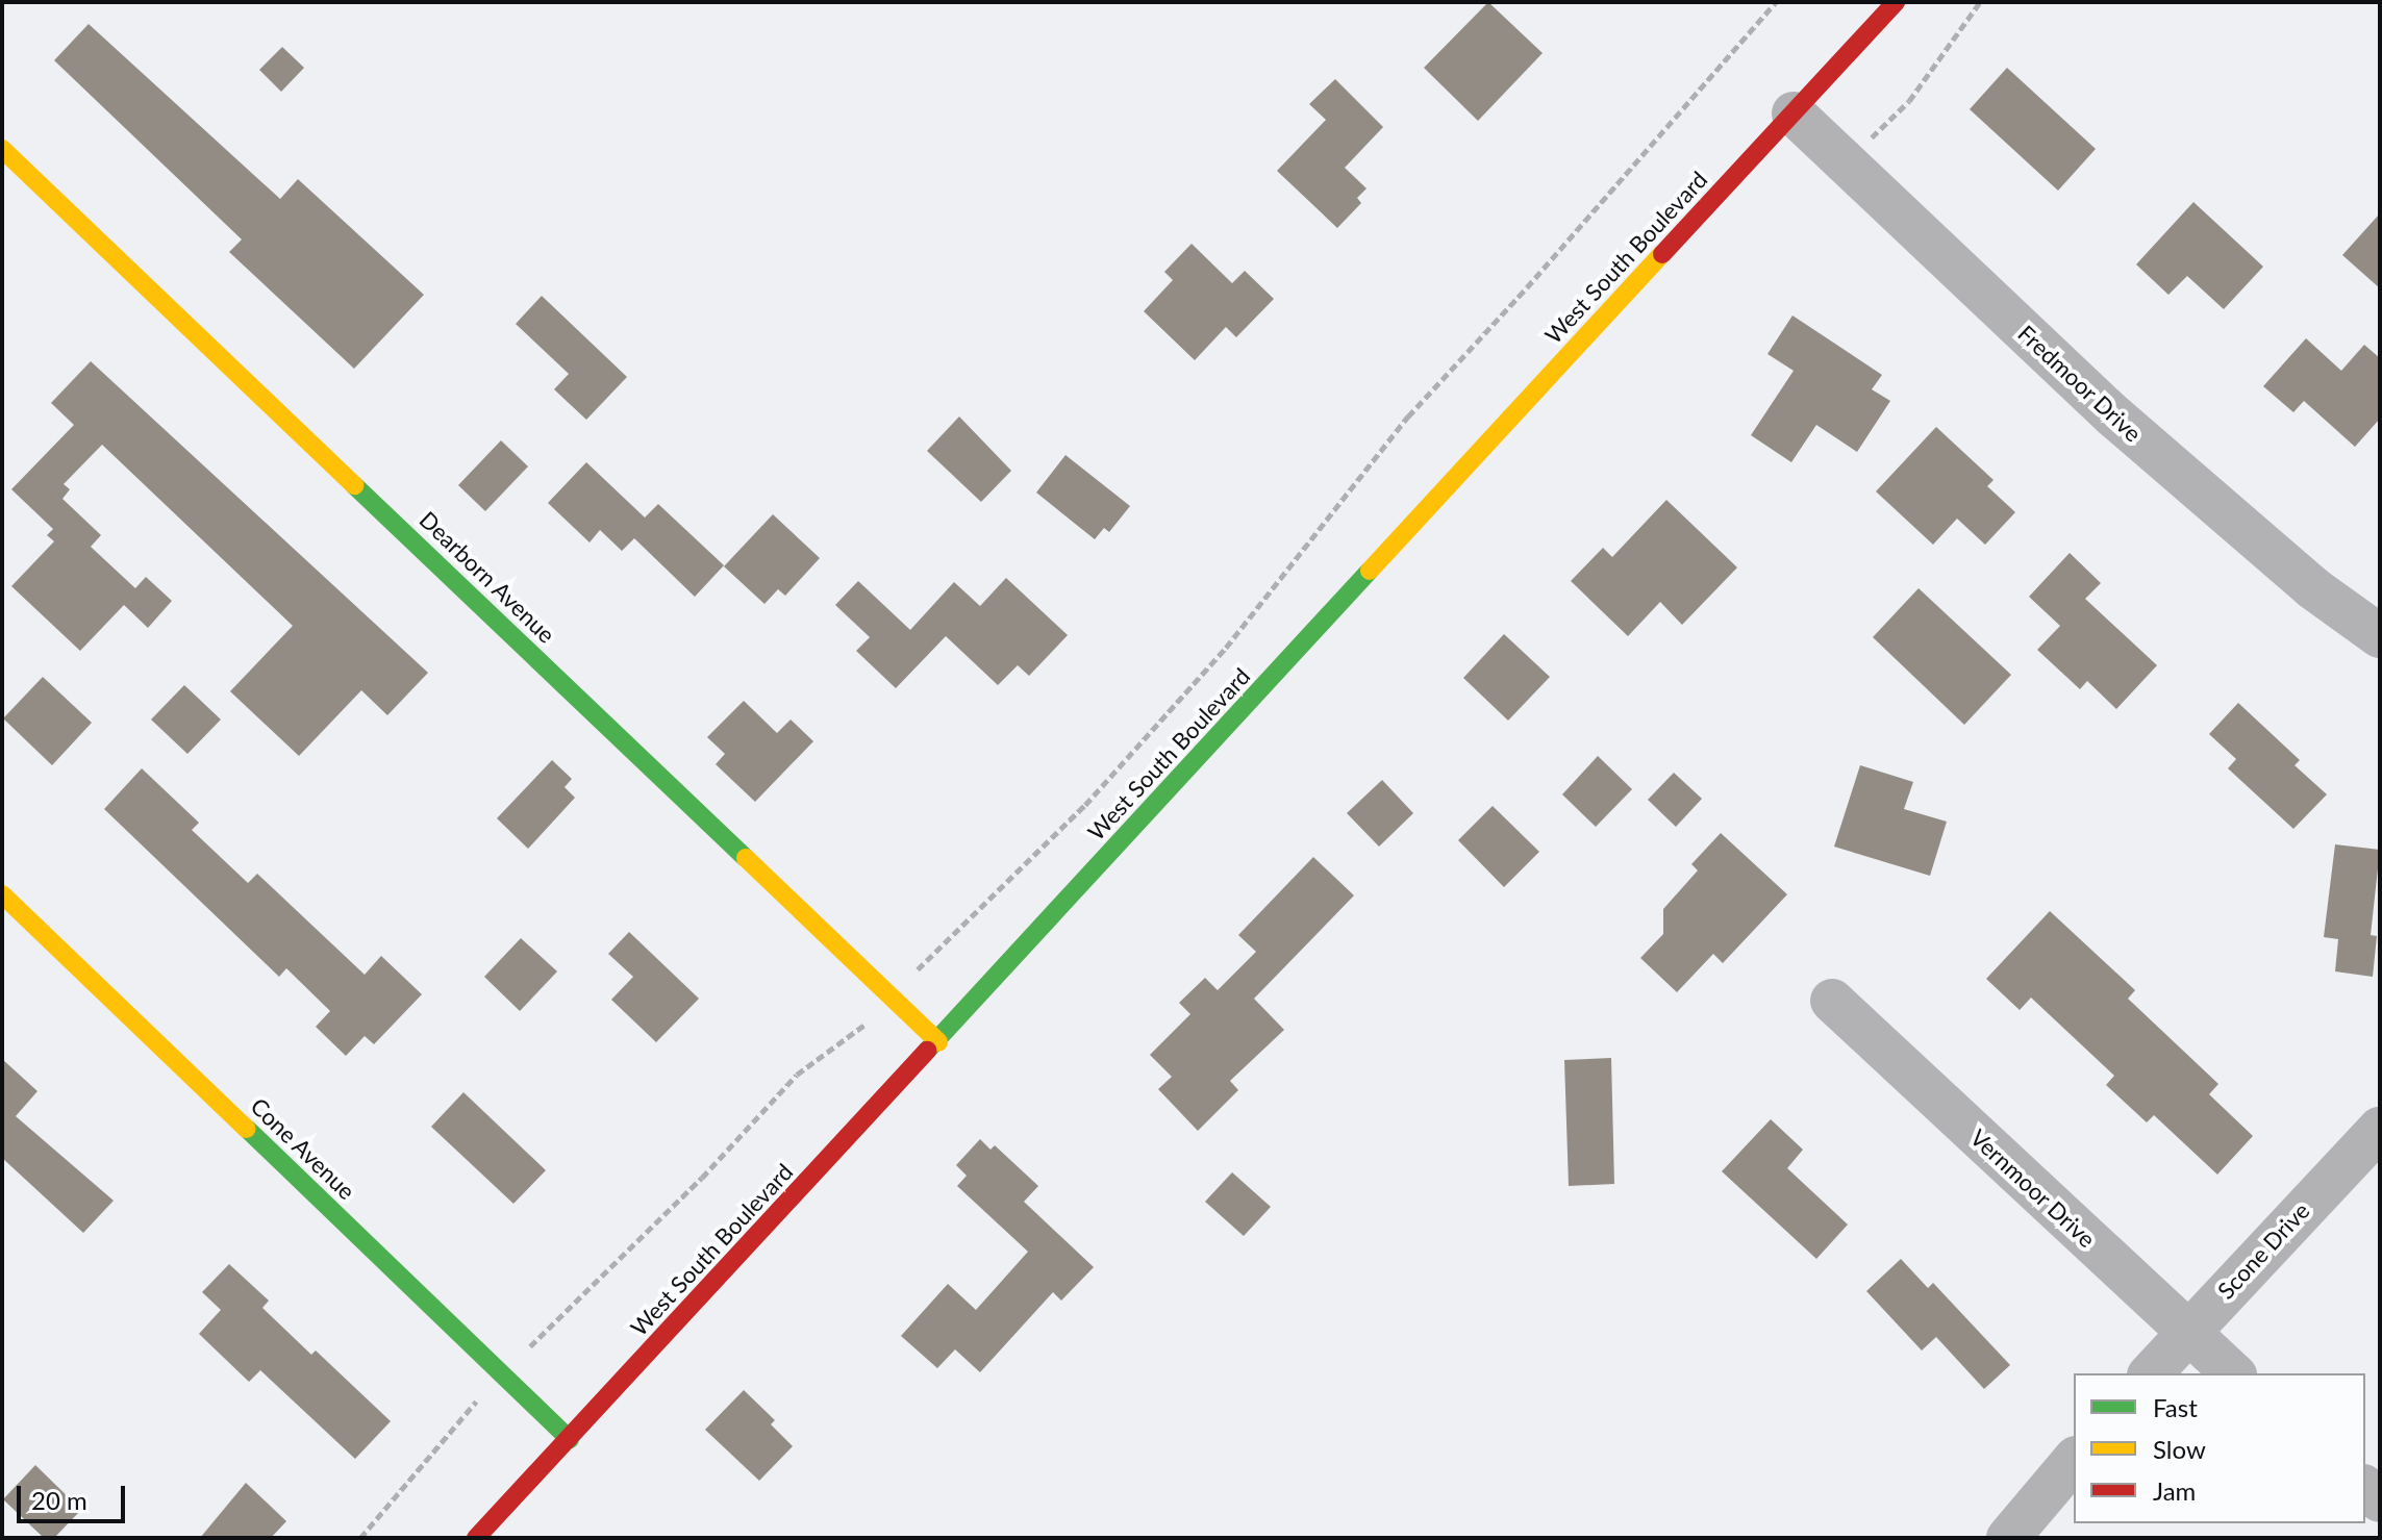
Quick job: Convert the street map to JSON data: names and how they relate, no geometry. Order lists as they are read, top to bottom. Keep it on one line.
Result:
{"streets":{"street":["West South Boulevard","Fredmoor Drive","Dearborn Avenue","Cone Avenue","Vernmoor Drive","Scone Drive"]},"crossings":[["West South Boulevard","Fredmoor Drive"],["West South Boulevard","Dearborn Avenue"],["West South Boulevard","Cone Avenue"],["Vernmoor Drive","Scone Drive"]],"legend":["Fast","Slow","Jam"],"scale_bar":"20 m"}
